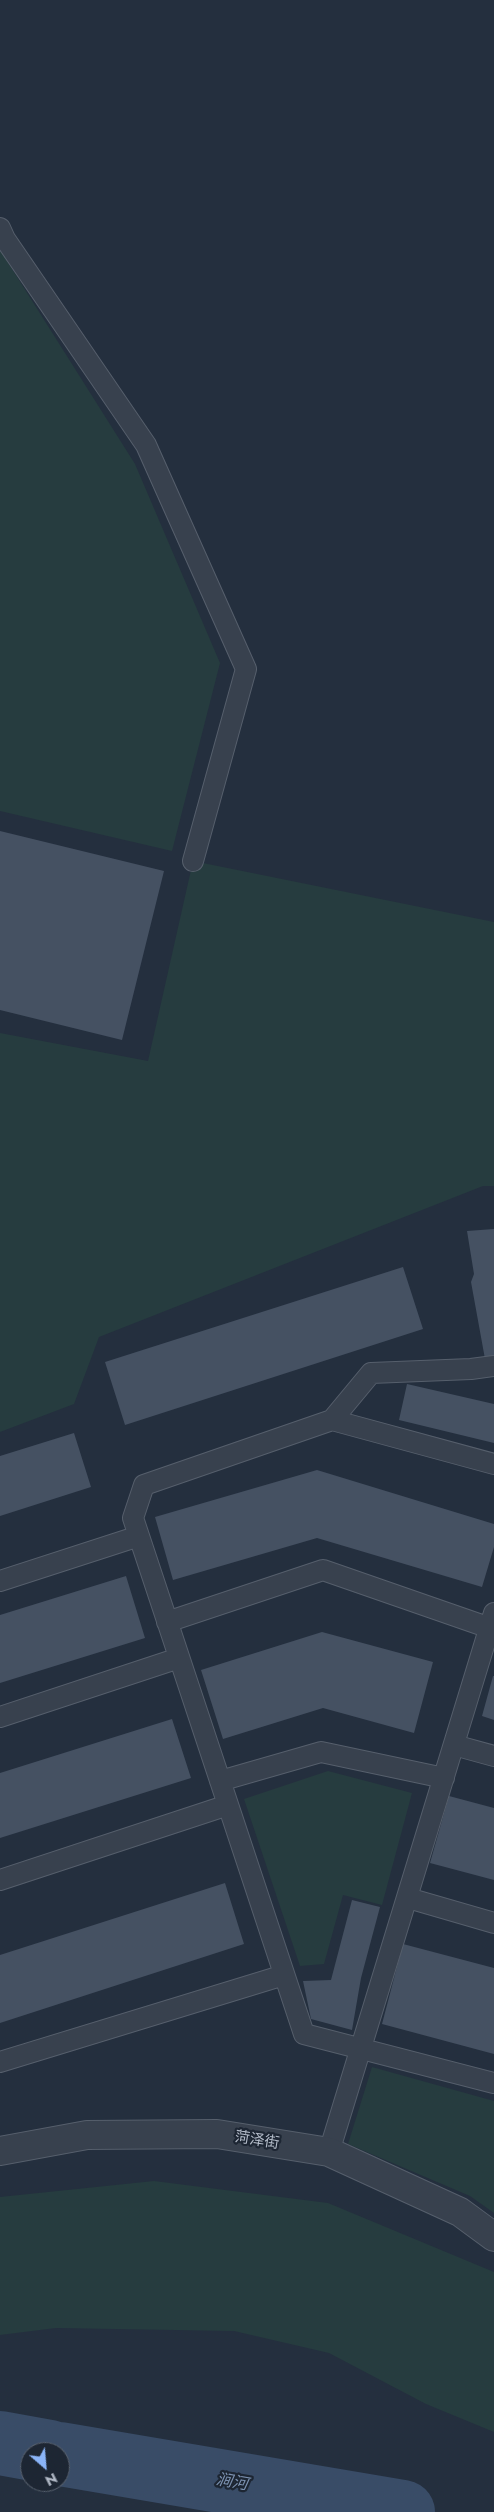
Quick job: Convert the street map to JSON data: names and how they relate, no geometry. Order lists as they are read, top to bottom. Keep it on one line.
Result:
{"streets":{"street":["菏泽街"]},"water":["涧河"],"north":"bottom right"}
